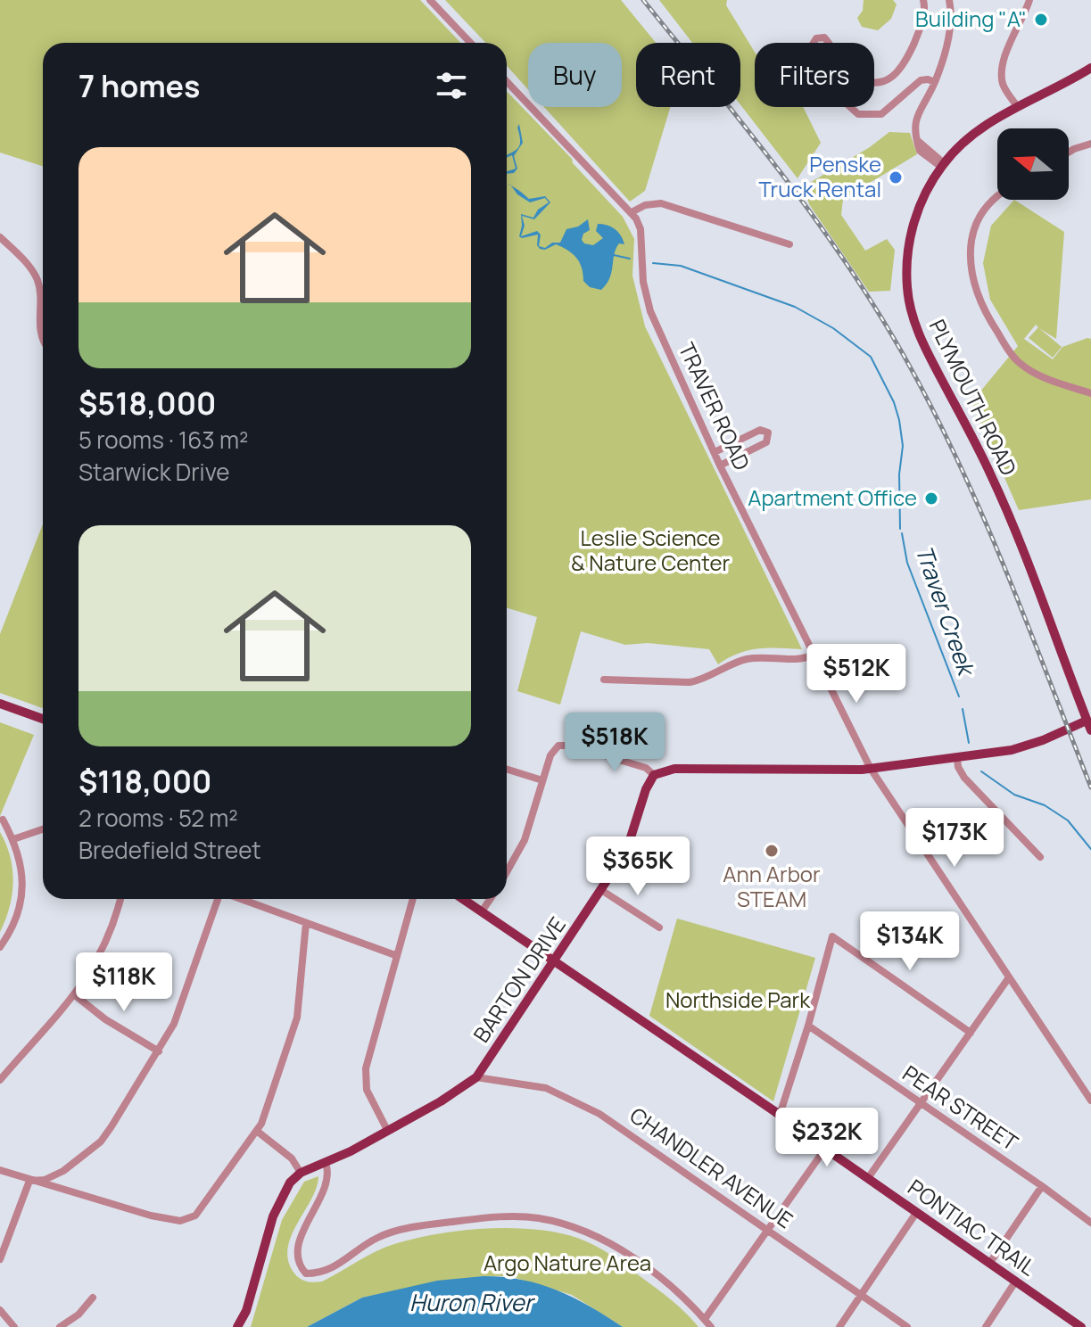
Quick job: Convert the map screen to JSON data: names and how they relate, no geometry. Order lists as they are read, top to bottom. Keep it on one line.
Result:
{"streets":{"main road":["PLYMOUTH ROAD","BARTON DRIVE","PONTIAC TRAIL"],"street":["TRAVER ROAD","PEAR STREET","CHANDLER AVENUE"]},"crossings":[["BARTON DRIVE","CHANDLER AVENUE"],["BARTON DRIVE","PONTIAC TRAIL"]],"water":["Traver Creek","Huron River"],"parks":["Leslie Science & Nature Center","Northside Park","Argo Nature Area"],"places":["Building \"A\"","Penske Truck Rental","Apartment Office","Ann Arbor STEAM"],"north":"left","page":{"chip":["Buy","Rent","Filters"],"heading":"7 homes","list":[{"name":"$518,000","note":"5 rooms · 163 m² · Starwick Drive"},{"name":"$118,000","note":"2 rooms · 52 m² · Bredefield Street"}],"price":["$512K","$518K","$173K","$365K","$134K","$118K","$232K"]}}
